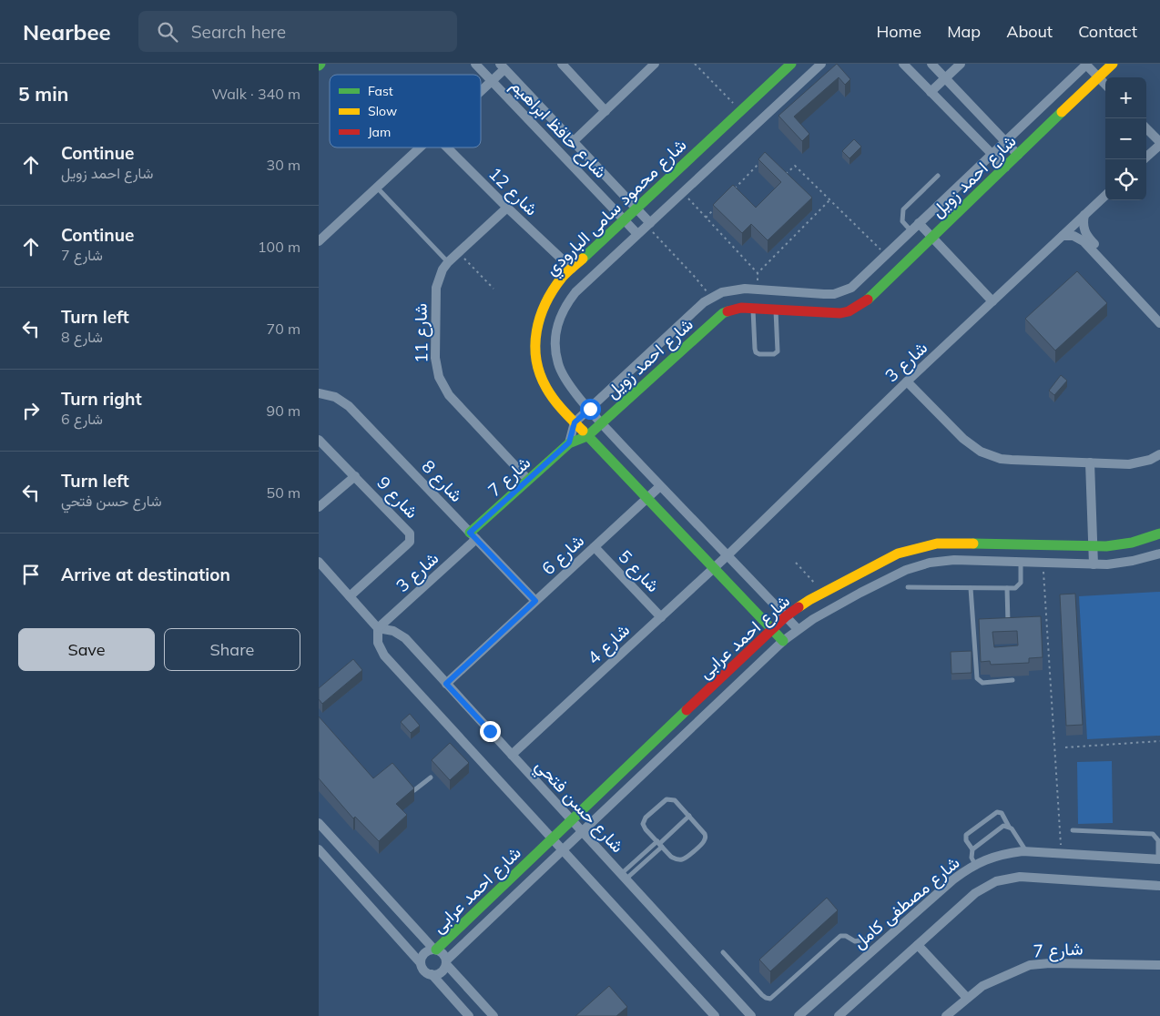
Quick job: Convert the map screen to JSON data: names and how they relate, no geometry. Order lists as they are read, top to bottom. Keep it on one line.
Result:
{"streets":{"street":["شارع حافظ ابراهيم","شارع احمد زويل","شارع 12","شارع محمود سامى البارودي","شارع 11","شارع 3","شارع 7","شارع 8","شارع 9","شارع 6","شارع 5","شارع احمد عرابى","شارع 4","شارع حسن فتحي","شارع مصطفى كامل"]},"crossings":[["شارع حافظ ابراهيم","شارع محمود سامى البارودي"],["شارع احمد زويل","شارع محمود سامى البارودي"],["شارع احمد زويل","شارع 7"],["شارع 12","شارع محمود سامى البارودي"],["شارع 12","شارع 11"],["شارع محمود سامى البارودي","شارع 3"],["شارع محمود سامى البارودي","شارع 6"],["شارع محمود سامى البارودي","شارع احمد عرابى"],["شارع محمود سامى البارودي","شارع 4"],["شارع 11","شارع 7"],["شارع 3","شارع 7"],["شارع 3","شارع 8"],["شارع 3","شارع 4"],["شارع 3","شارع حسن فتحي"],["شارع 7","شارع 8"],["شارع 8","شارع 6"],["شارع 6","شارع 5"],["شارع 6","شارع حسن فتحي"],["شارع 5","شارع 4"],["شارع احمد عرابى","شارع حسن فتحي"],["شارع 4","شارع حسن فتحي"]],"legend":["Fast","Slow","Jam"],"page":{"header":"Nearbee","search":"Search here","nav":["Home","Map","About","Contact"],"heading":["5 min","Walk · 340 m"],"map_buttons":["+","−"],"list":[["Continue","شارع احمد زويل","30 m"],["Continue","شارع 7","100 m"],["Turn left","شارع 8","70 m"],["Turn right","شارع 6","90 m"],["Turn left","شارع حسن فتحي","50 m"],"Arrive at destination"],"buttons":["Save","Share"]}}
